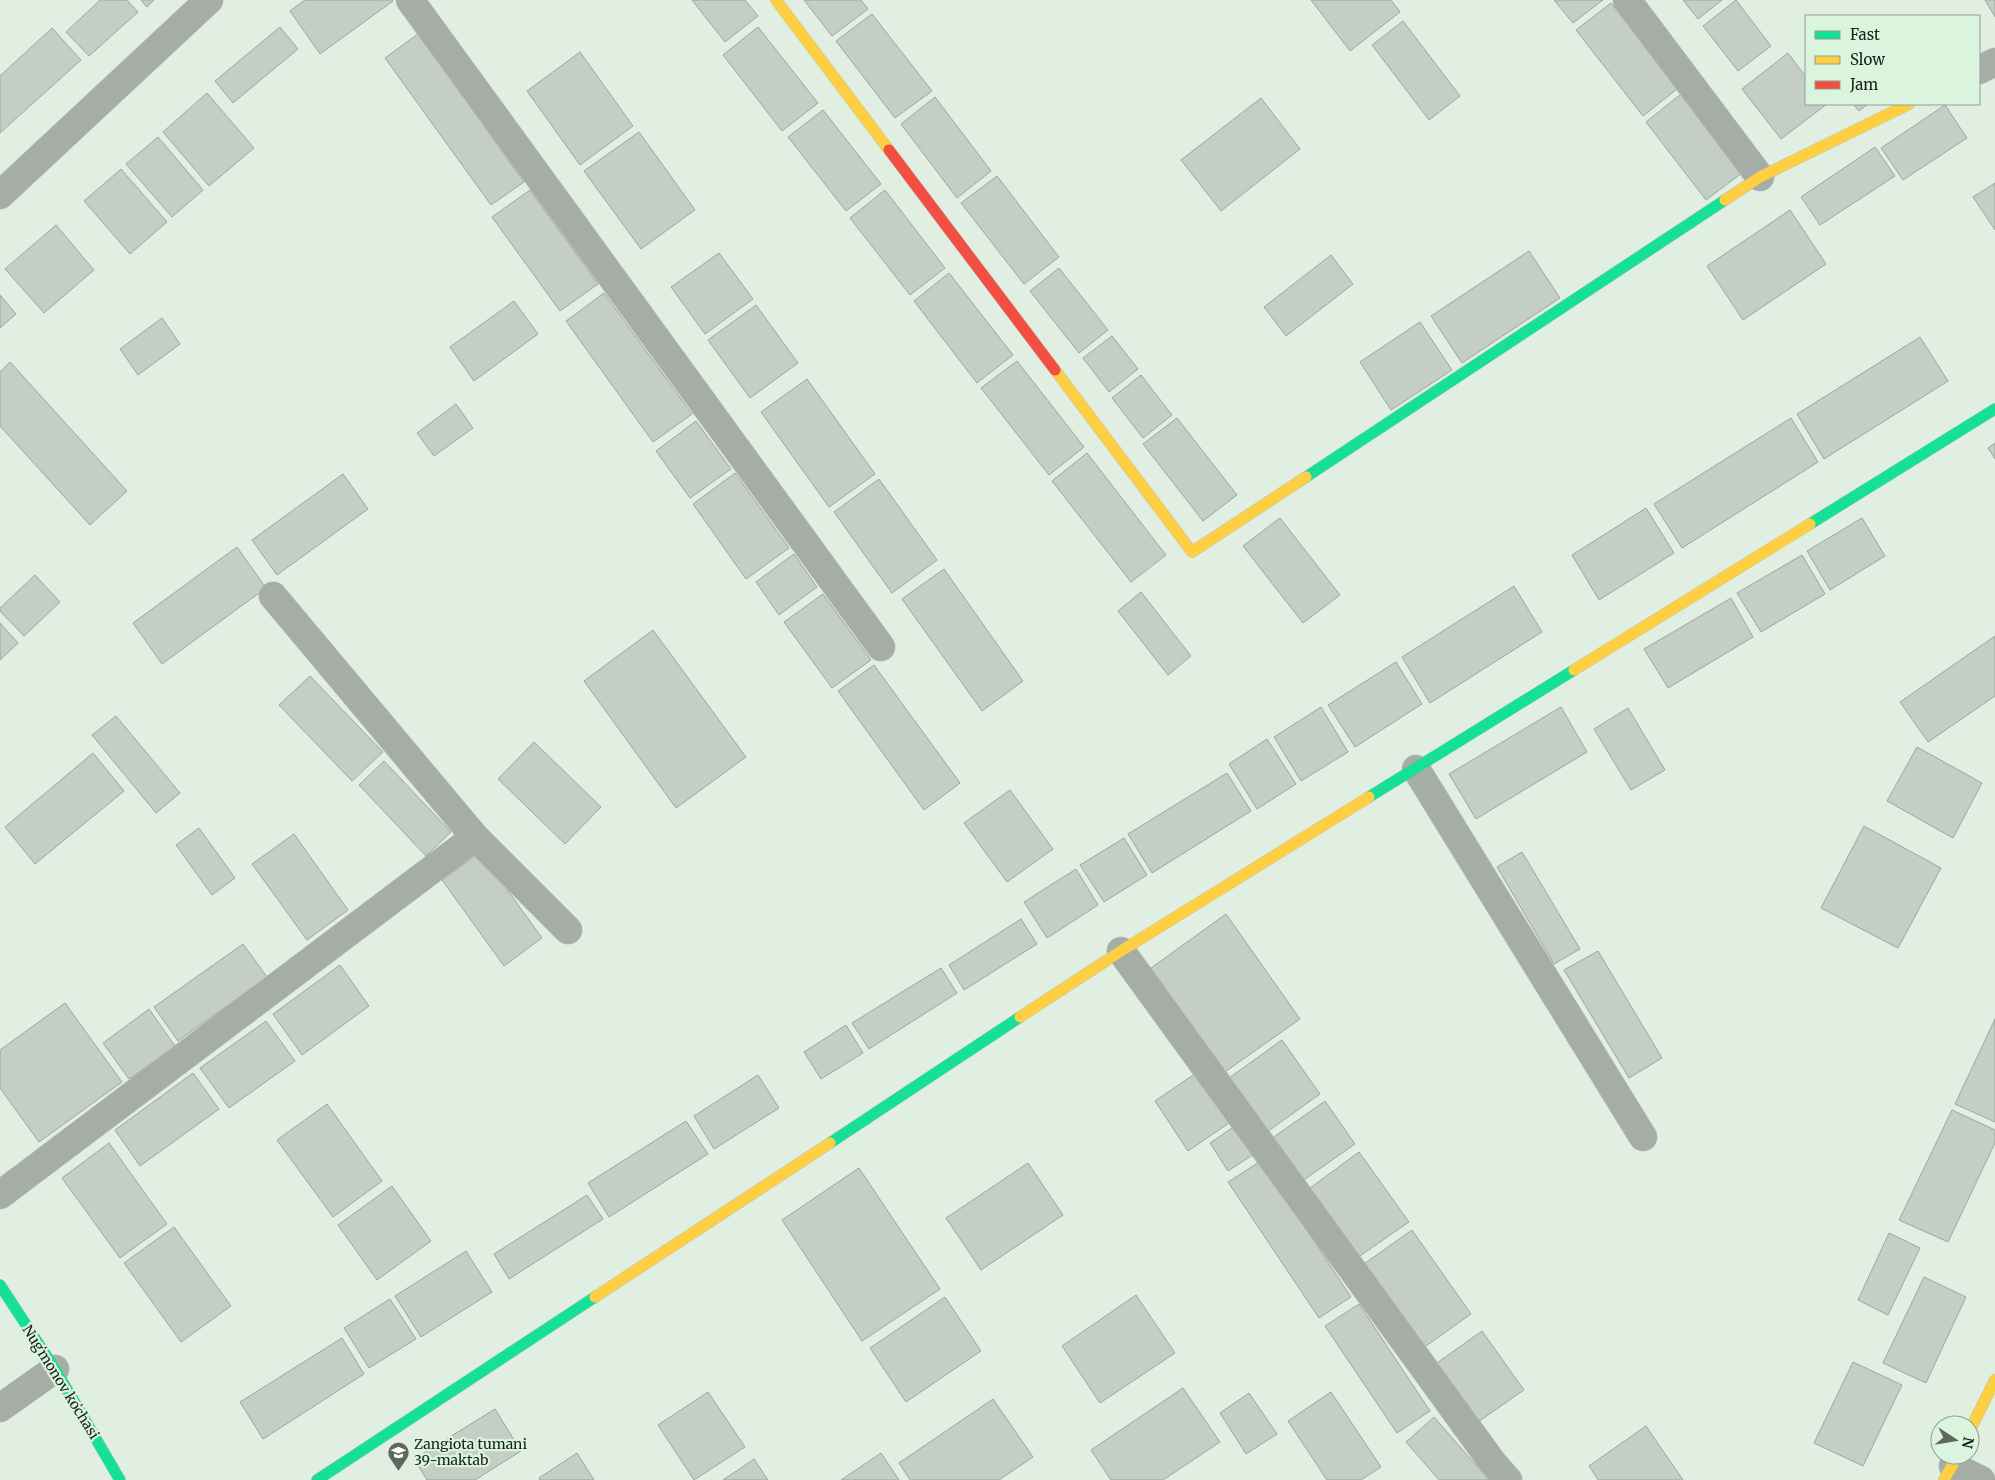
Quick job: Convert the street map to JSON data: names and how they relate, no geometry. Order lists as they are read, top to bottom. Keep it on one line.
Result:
{"streets":{"street":["Nugʻmonov koʻchasi"]},"places":{"school or university":["Zangiota tumani 39-maktab"]},"legend":["Fast","Slow","Jam"],"north":"right"}
